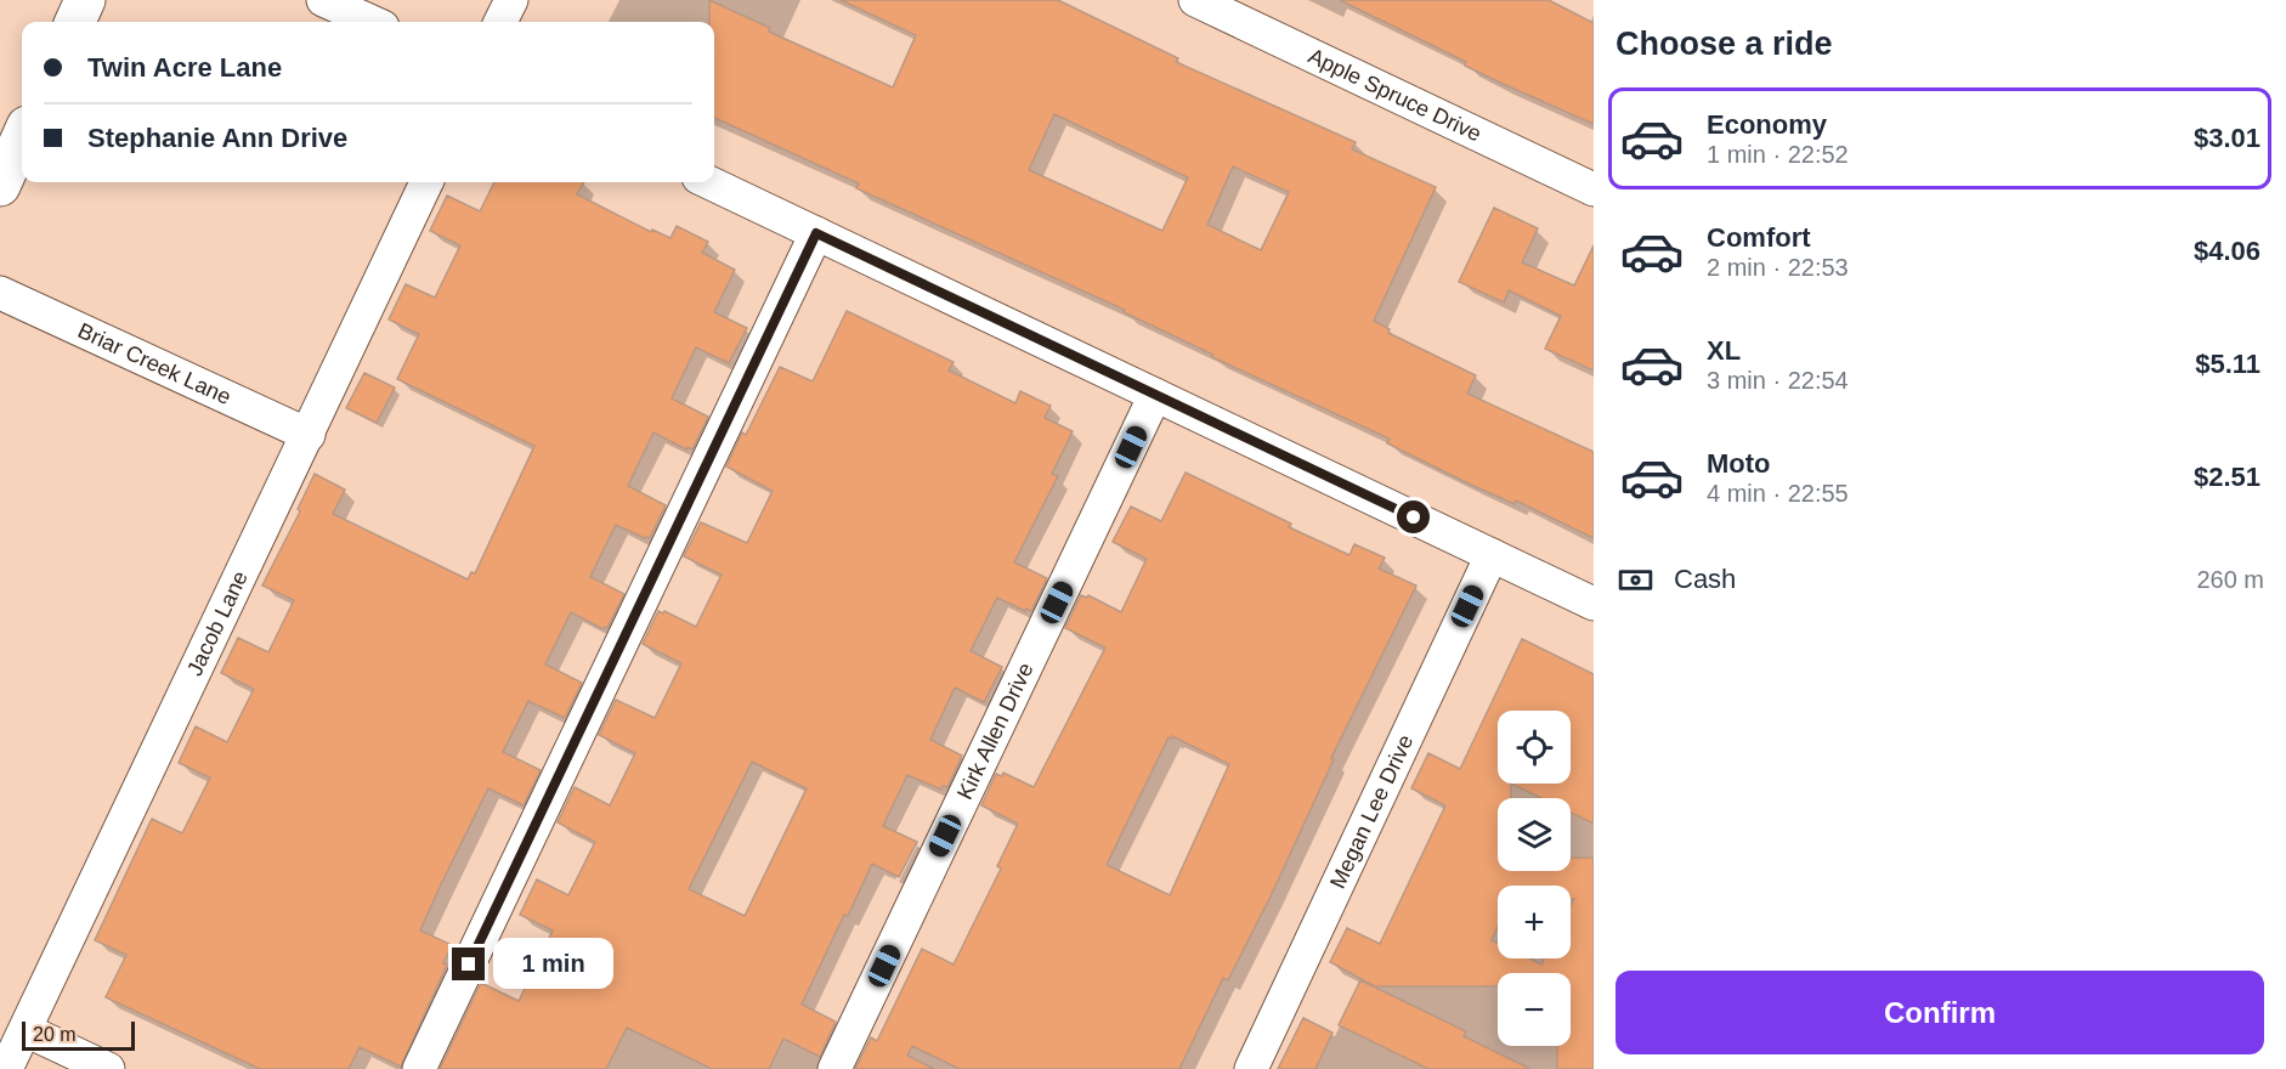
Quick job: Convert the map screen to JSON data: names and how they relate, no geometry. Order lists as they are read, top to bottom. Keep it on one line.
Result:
{"streets":{"street":["Apple Spruce Drive","Briar Creek Lane","Jacob Lane","Kirk Allen Drive","Megan Lee Drive"]},"crossings":[["Briar Creek Lane","Jacob Lane"]],"scale_bar":"20 m","page":{"heading":"Choose a ride","banner":["Twin Acre Lane","Stephanie Ann Drive"],"list":[{"name":"Economy","note":"1 min · 22:52","value":"$3.01"},{"name":"Comfort","note":"2 min · 22:53","value":"$4.06"},{"name":"XL","note":"3 min · 22:54","value":"$5.11"},{"name":"Moto","note":"4 min · 22:55","value":"$2.51"}],"pay":["Cash","260 m"],"map_buttons":["+","−"],"bubble":"1 min","buttons":"Confirm","scale":"20 m"}}
